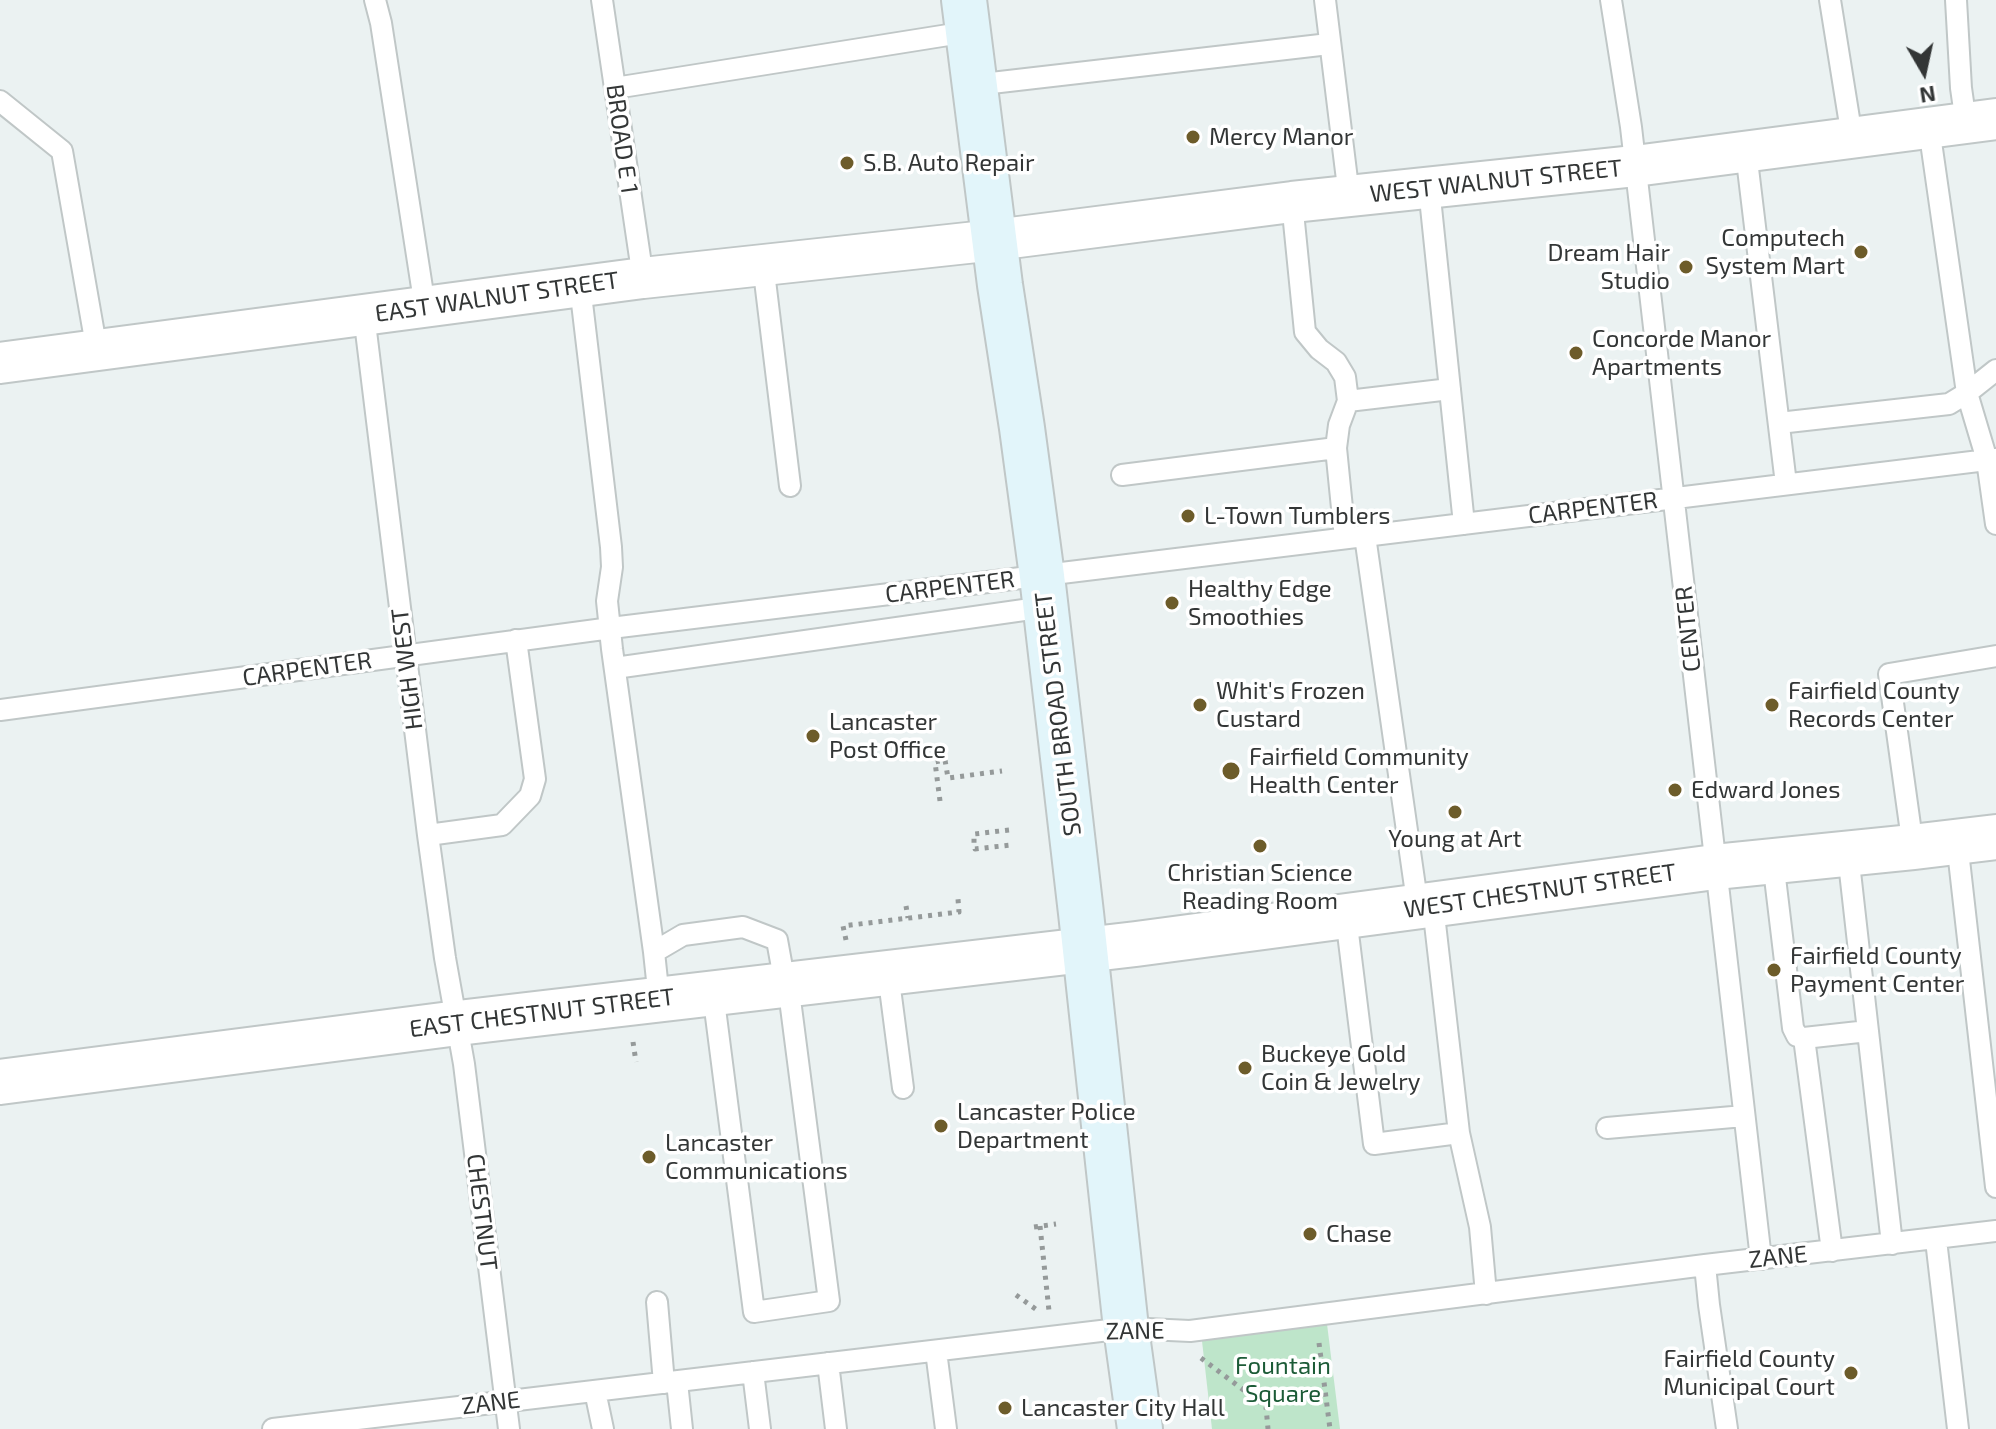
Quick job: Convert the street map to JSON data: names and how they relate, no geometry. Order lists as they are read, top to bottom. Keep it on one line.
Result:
{"streets":{"main road":["SOUTH BROAD STREET"],"street":["WEST WALNUT STREET","EAST WALNUT STREET","WEST CHESTNUT STREET","EAST CHESTNUT STREET"],"lane":["BROAD E 1","CARPENTER","CENTER","HIGH WEST","CHESTNUT","ZANE"]},"crossings":[["BROAD E 1","EAST WALNUT STREET"],["WEST WALNUT STREET","EAST WALNUT STREET"],["WEST WALNUT STREET","CENTER"],["WEST WALNUT STREET","SOUTH BROAD STREET"],["EAST WALNUT STREET","HIGH WEST"],["EAST WALNUT STREET","SOUTH BROAD STREET"],["CARPENTER","CENTER"],["CARPENTER","HIGH WEST"],["CARPENTER","SOUTH BROAD STREET"],["CENTER","WEST CHESTNUT STREET"],["CENTER","ZANE"],["HIGH WEST","EAST CHESTNUT STREET"],["HIGH WEST","CHESTNUT"],["SOUTH BROAD STREET","WEST CHESTNUT STREET"],["SOUTH BROAD STREET","EAST CHESTNUT STREET"],["SOUTH BROAD STREET","ZANE"],["WEST CHESTNUT STREET","EAST CHESTNUT STREET"],["EAST CHESTNUT STREET","CHESTNUT"],["CHESTNUT","ZANE"]],"parks":["Fountain Square"],"places":["Mercy Manor","S.B. Auto Repair","Computech System Mart","Dream Hair Studio","Concorde Manor Apartments","L-Town Tumblers","Healthy Edge Smoothies","Whit's Frozen Custard","Fairfield County Records Center","Lancaster Post Office","Fairfield Community Health Center","Edward Jones","Young at Art","Christian Science Reading Room","Fairfield County Payment Center","Buckeye Gold Coin & Jewelry","Lancaster Police Department","Lancaster Communications","Chase","Fairfield County Municipal Court","Lancaster City Hall"],"north":"bottom"}
